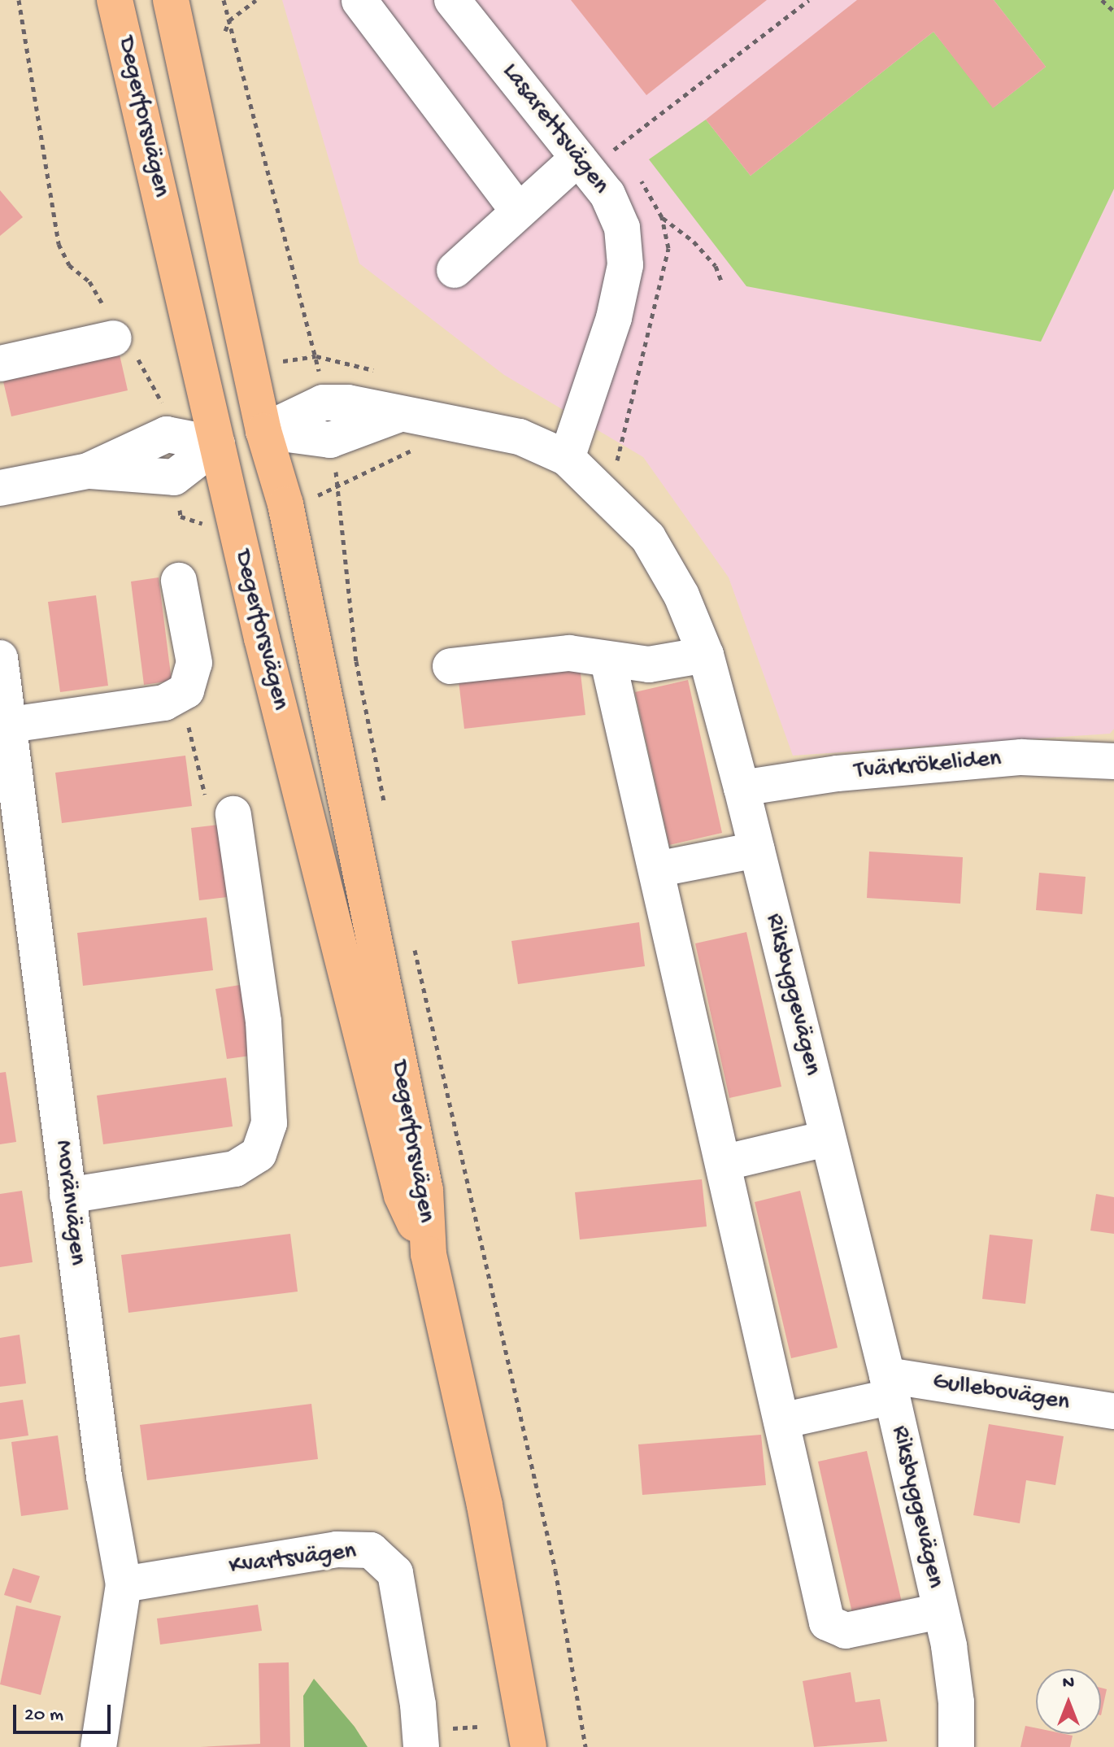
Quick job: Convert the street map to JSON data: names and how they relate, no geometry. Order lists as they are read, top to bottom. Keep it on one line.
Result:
{"streets":{"main road":["Degerforsvägen"],"street":["Lasarettsvägen","Tvärkrökeliden","Riksbyggevägen","Moränvägen","Gullebovägen","Kvartsvägen"]},"crossings":[["Degerforsvägen","Riksbyggevägen"],["Lasarettsvägen","Riksbyggevägen"],["Tvärkrökeliden","Riksbyggevägen"],["Riksbyggevägen","Gullebovägen"],["Moränvägen","Kvartsvägen"]],"scale_bar":"20 m","north":"top"}
